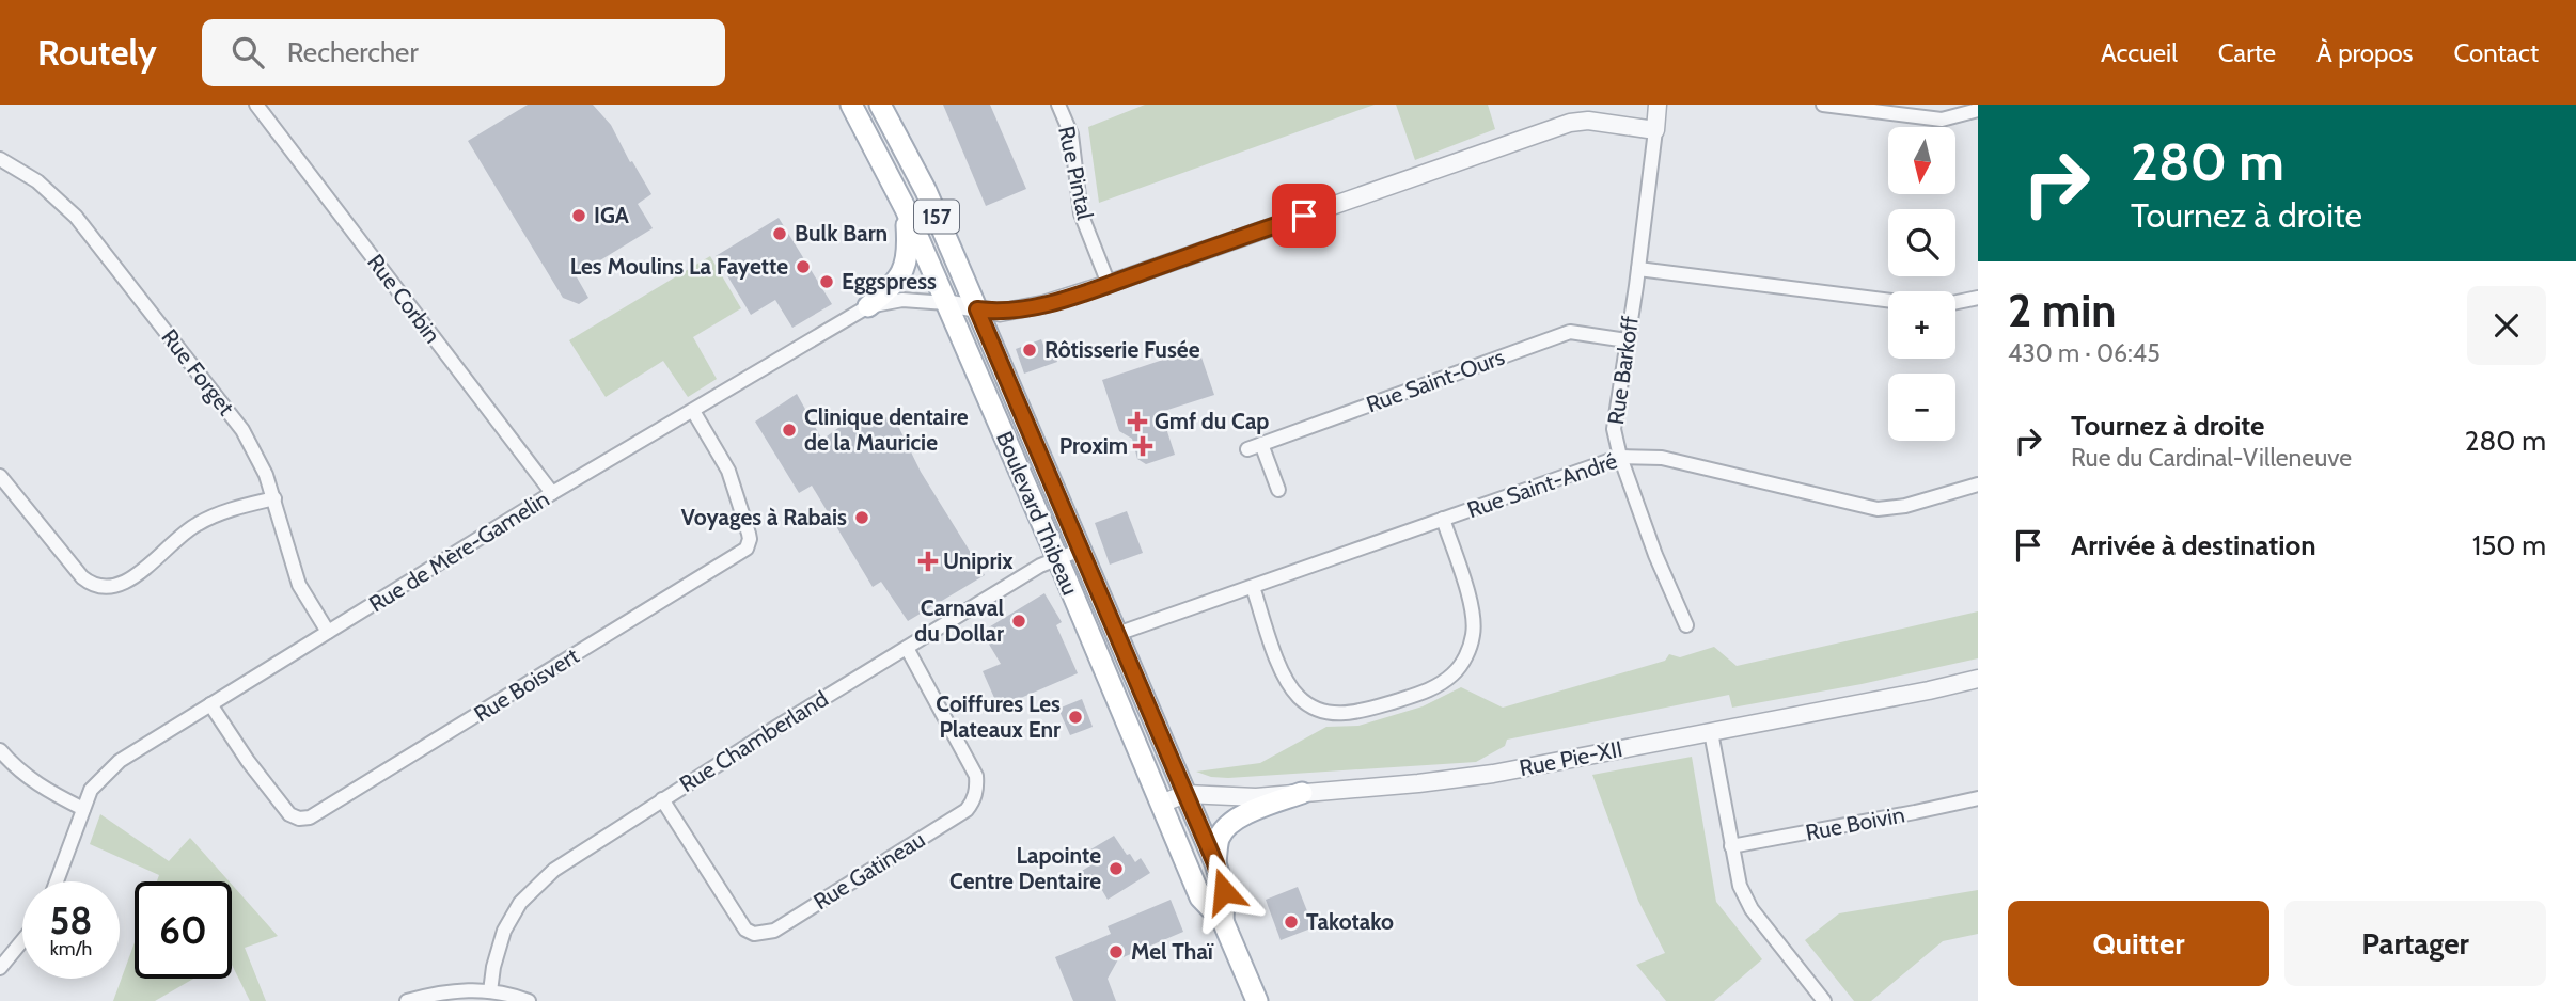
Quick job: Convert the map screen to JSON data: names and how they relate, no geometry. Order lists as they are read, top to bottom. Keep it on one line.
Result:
{"streets":{"main road":["157","Boulevard Thibeau"],"street":["Rue Pintal","Rue Corbin","Rue Barkoff","Rue Forget","Rue Saint-Ours","Rue Saint-André","Rue de Mère-Gamelin","Rue Boisvert","Rue Chamberland","Rue Pie-XII","Rue Boivin","Rue Gatineau"]},"crossings":[["Rue Corbin","Rue de Mère-Gamelin"],["Rue Barkoff","Rue Saint-Ours"],["Rue Barkoff","Rue Saint-André"],["Rue Forget","Rue de Mère-Gamelin"],["Rue Saint-André","Boulevard Thibeau"],["Boulevard Thibeau","Rue de Mère-Gamelin"],["Boulevard Thibeau","Rue Chamberland"],["Boulevard Thibeau","Rue Pie-XII"],["Rue de Mère-Gamelin","Rue Boisvert"],["Rue Chamberland","Rue Gatineau"]],"places":{"other":["IGA","Bulk Barn","Les Moulins La Fayette","Eggspress","Rôtisserie Fusée","Clinique dentaire de la Mauricie","Voyages à Rabais","Carnaval du Dollar","Coiffures Les Plateaux Enr","Lapointe Centre Dentaire","Takotako","Mel Thaï"],"health":["Gmf du Cap","Proxim","Uniprix"]},"north":"bottom","page":{"header":"Routely","search":"Rechercher","nav":["Accueil","Carte","À propos","Contact"],"turn":["280 m","Tournez à droite"],"map_buttons":["+","−"],"heading":["2 min","430 m · 06:45"],"list":[{"name":"Tournez à droite","note":"Rue du Cardinal-Villeneuve","value":"280 m"},{"name":"Arrivée à destination","value":"150 m"}],"speed":"58 km/h","limit":"60","buttons":["Quitter","Partager"]}}
